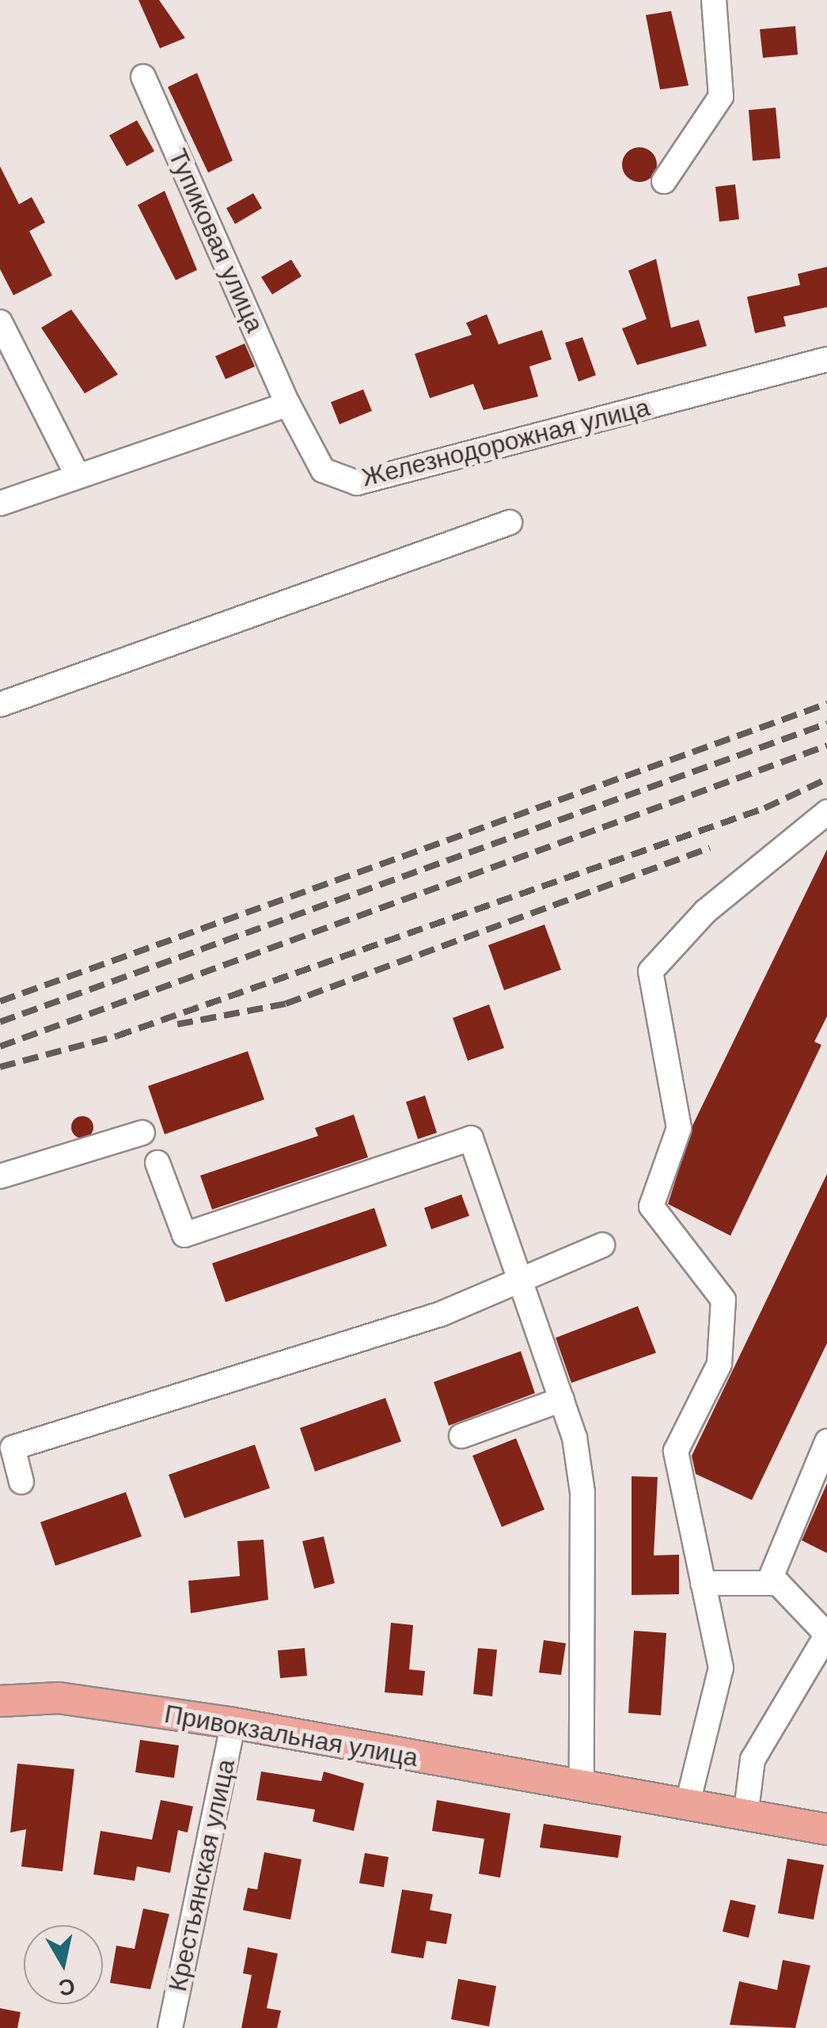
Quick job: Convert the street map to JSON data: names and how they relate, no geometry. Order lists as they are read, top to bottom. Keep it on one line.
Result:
{"streets":{"main road":["Привокзальная улица"],"street":["Тупиковая улица","Железнодорожная улица","Крестьянская улица"]},"crossings":[["Тупиковая улица","Железнодорожная улица"],["Привокзальная улица","Крестьянская улица"]],"north":"bottom"}
